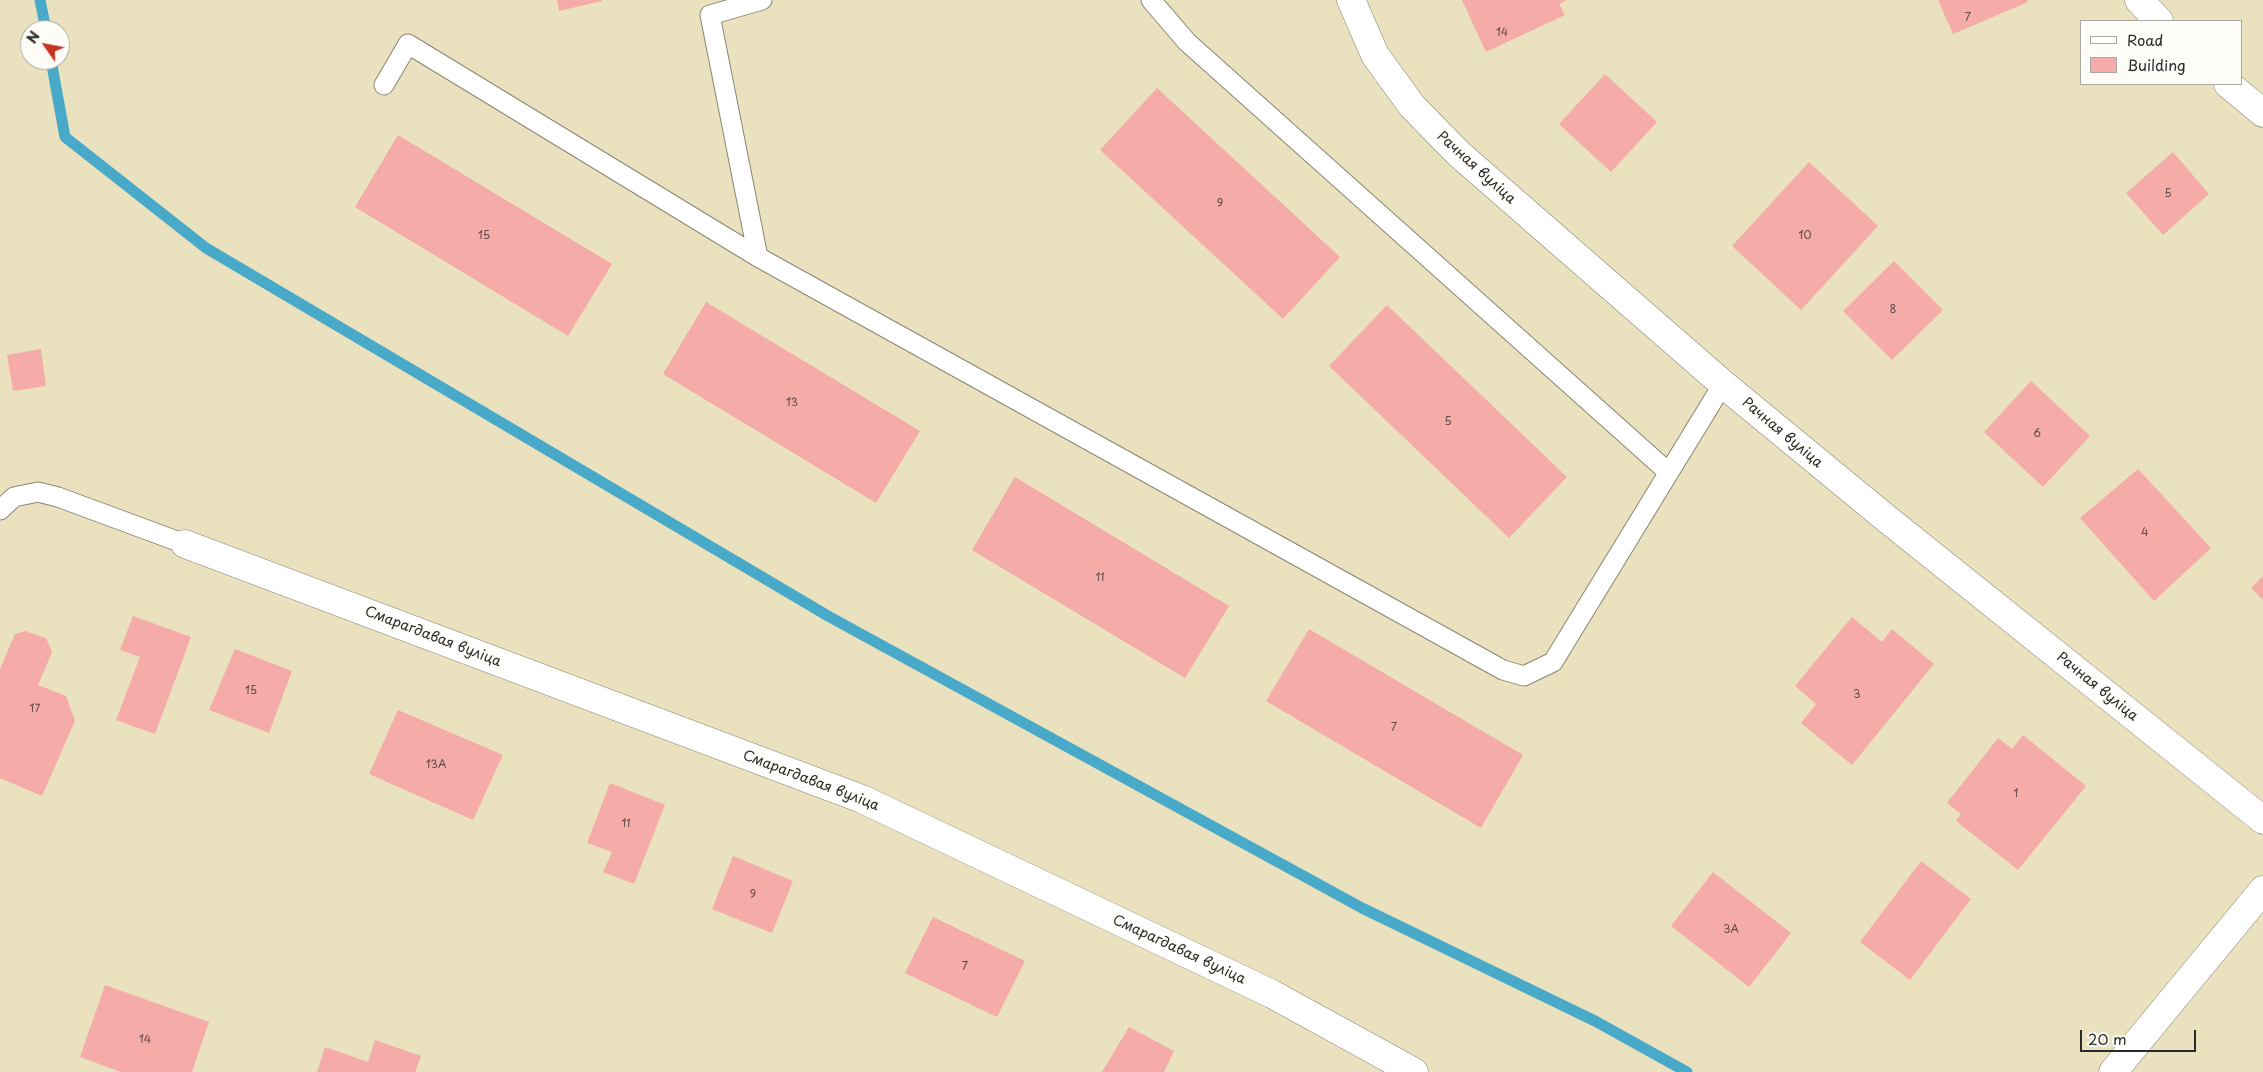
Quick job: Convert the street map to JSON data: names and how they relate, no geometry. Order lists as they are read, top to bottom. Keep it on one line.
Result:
{"streets":{"street":["Рачная вуліца","Смарагдавая вуліца"]},"house_numbers":["7","14","5","9","15","10","8","13","5","6","4","11","15","3","17","7","13А","1","11","9","3А","7","14"],"legend":["Road","Building"],"scale_bar":"20 m","north":"top left"}
